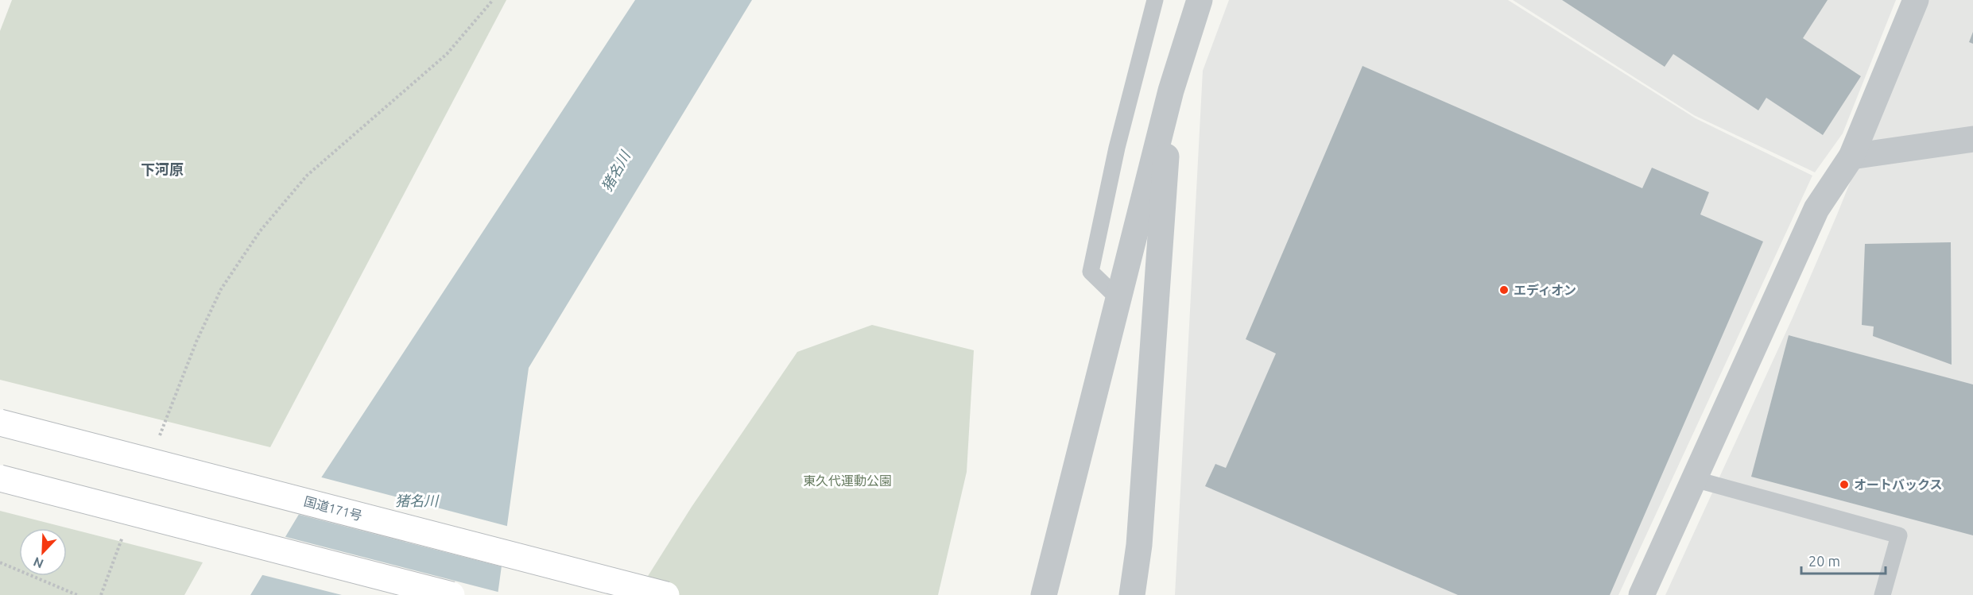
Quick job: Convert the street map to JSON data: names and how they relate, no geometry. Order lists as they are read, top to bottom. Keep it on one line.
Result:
{"streets":{"highway":["国道171号"]},"districts":["下河原"],"water":["猪名川"],"parks":["東久代運動公園"],"places":["エディオン","オートバックス"],"scale_bar":"20 m","north":"bottom left"}
